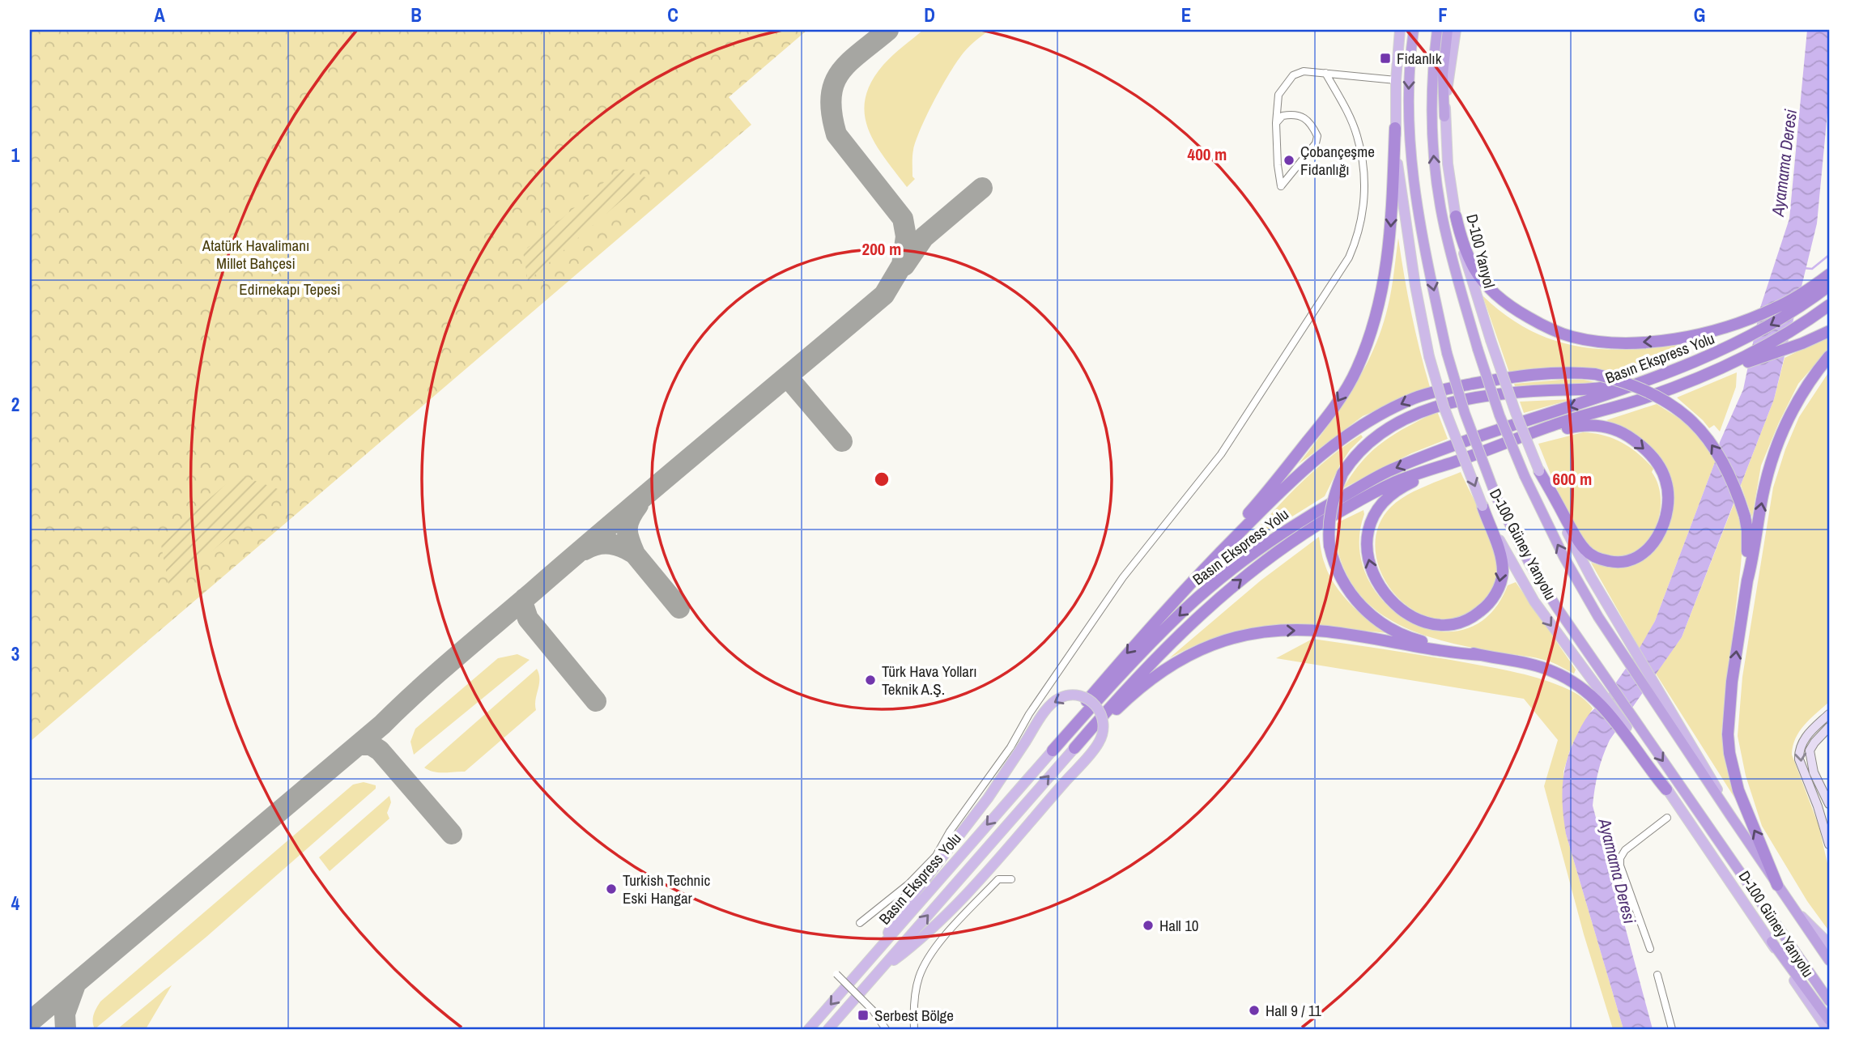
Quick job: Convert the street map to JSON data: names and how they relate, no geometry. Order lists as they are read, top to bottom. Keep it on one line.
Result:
{"streets":{"highway":["Basın Ekspress Yolu"],"main road":["D-100 Yanyol","D-100 Güney Yanyolu"]},"one_way":["D-100 Güney Yanyolu"],"water":["Ayamama Deresi"],"parks":["Atatürk Havalimanı Millet Bahçesi","Edirnekapı Tepesi"],"places":{"transit":["Fidanlık","Serbest Bölge"],"other":["Çobançeşme Fidanlığı","Türk Hava Yolları Teknik A.Ş.","Turkish Technic Eski Hangar","Hall 10","Hall 9 / 11"]},"grid":{"columns":["A","B","C","D","E","F","G"],"rows":["1","2","3","4"]},"rings":["400 m","200 m","600 m"]}
